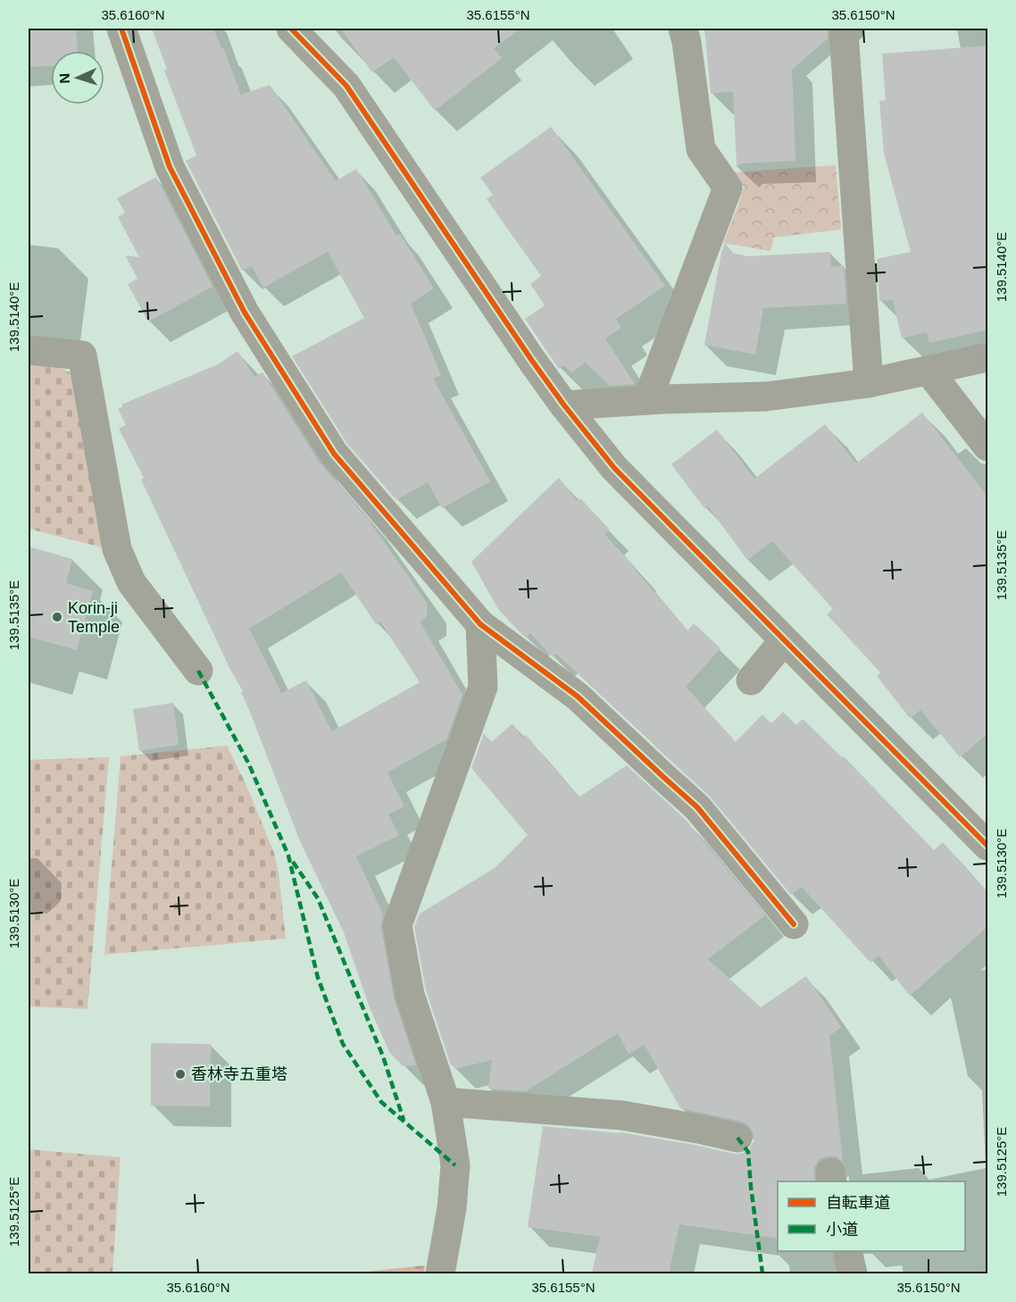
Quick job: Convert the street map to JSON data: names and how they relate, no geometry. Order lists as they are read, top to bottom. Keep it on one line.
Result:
{"places":["Korin-ji Temple","香林寺五重塔"],"legend":["自転車道","小道"],"north":"left","coordinates":["35.6160°N","35.6155°N","35.6150°N","139.5140°E","139.5135°E","139.5130°E","139.5125°E"]}
